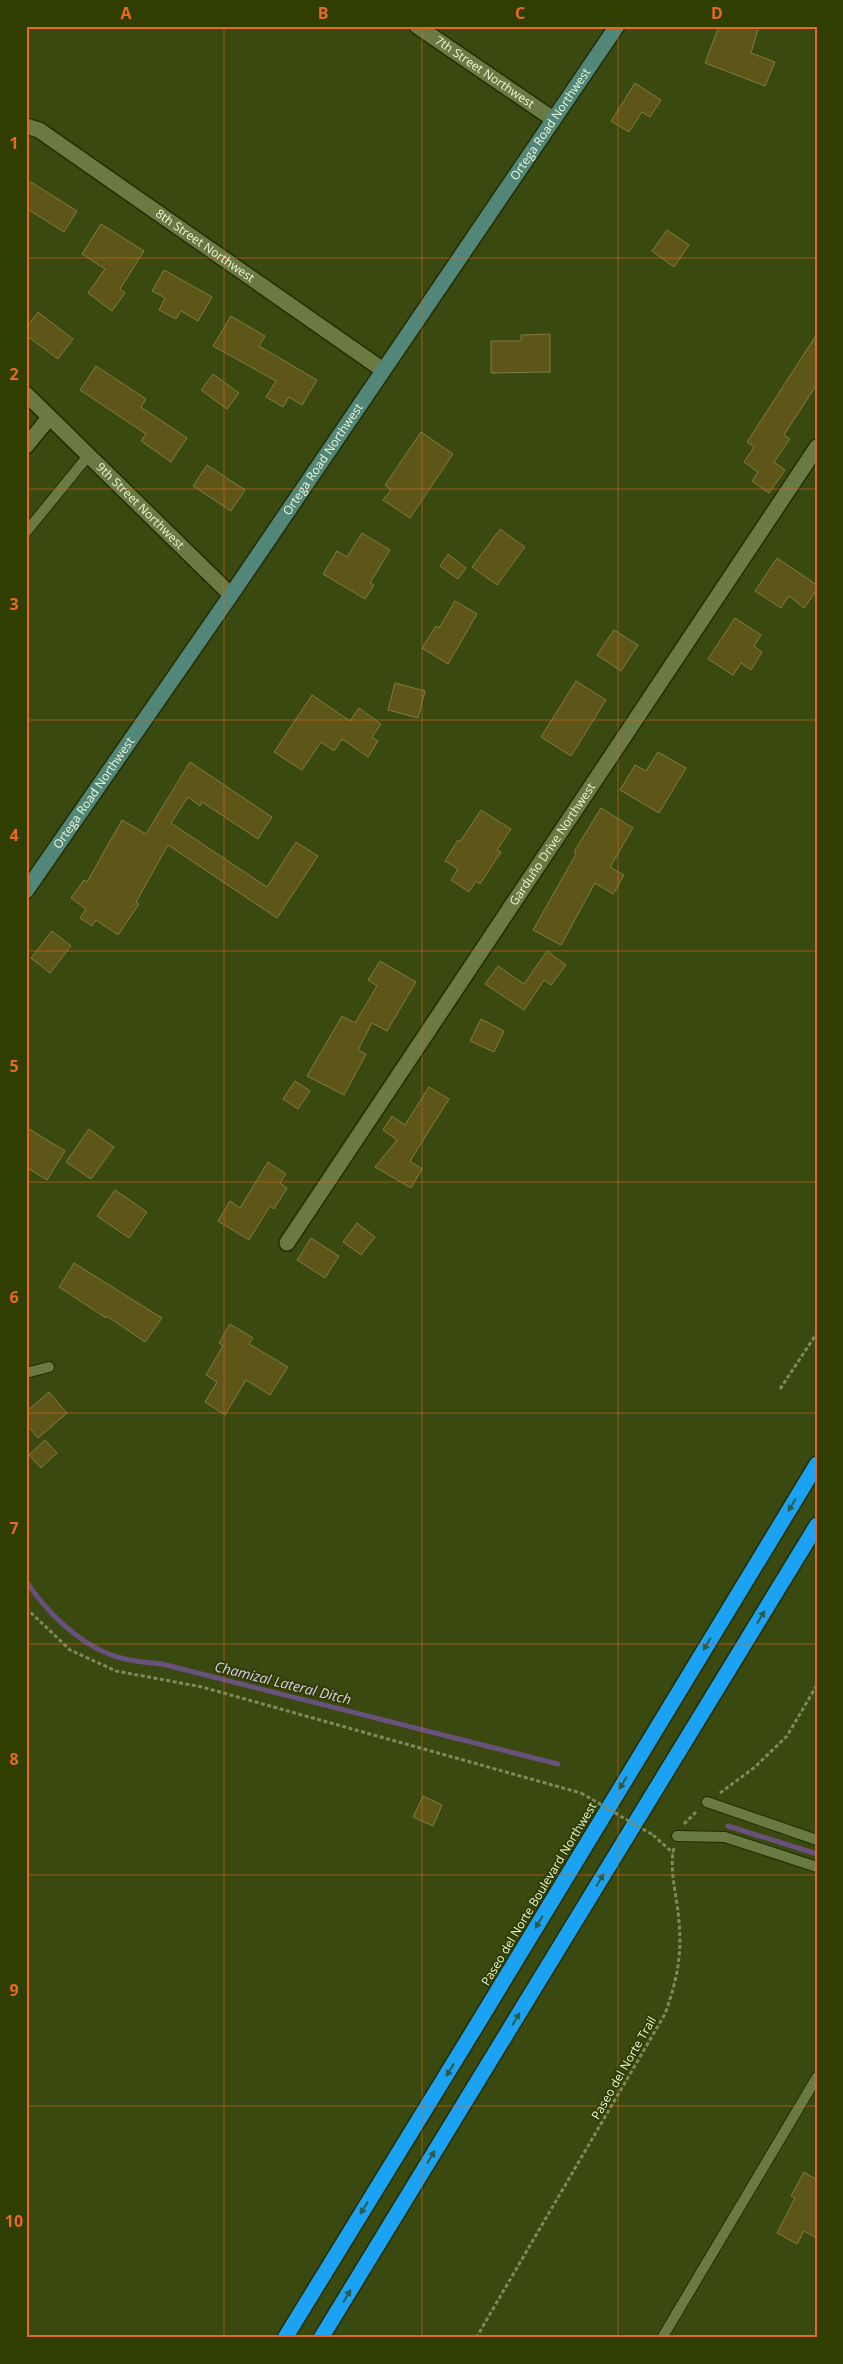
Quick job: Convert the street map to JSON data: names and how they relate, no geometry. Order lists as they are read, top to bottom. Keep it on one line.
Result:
{"streets":{"highway":["Paseo del Norte Boulevard Northwest"],"street":["7th Street Northwest","Ortega Road Northwest","8th Street Northwest","9th Street Northwest","Garduño Drive Northwest"],"path":["Paseo del Norte Trail"]},"crossings":[["7th Street Northwest","Ortega Road Northwest"],["Ortega Road Northwest","8th Street Northwest"],["Ortega Road Northwest","9th Street Northwest"]],"water":["Chamizal Lateral Ditch"],"grid":{"columns":["A","B","C","D"],"rows":["1","2","3","4","5","6","7","8","9","10"]}}
